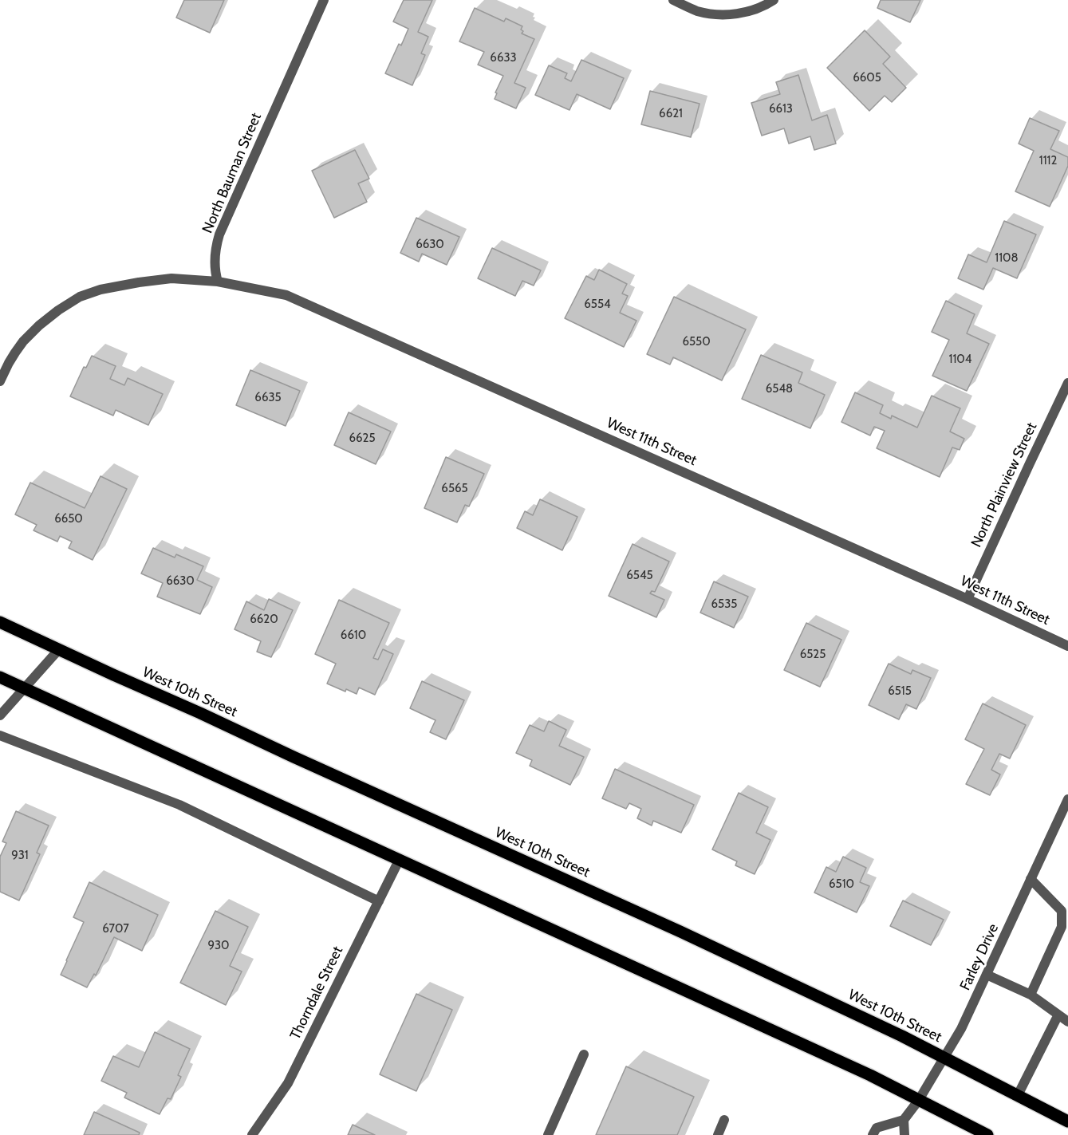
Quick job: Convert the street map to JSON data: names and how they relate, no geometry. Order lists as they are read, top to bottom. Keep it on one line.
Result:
{"streets":{"main road":["West 10th Street"],"street":["North Bauman Street","West 11th Street","North Plainview Street","Farley Drive","Thorndale Street"]},"crossings":[["North Bauman Street","West 11th Street"],["West 11th Street","North Plainview Street"],["West 10th Street","Farley Drive"]],"house_numbers":["6633","6605","6613","6621","1112","6630","1108","6554","6550","1104","6548","6635","6625","6565","6650","6545","6630","6535","6620","6610","6525","6515","931","6510","6707","930"]}
